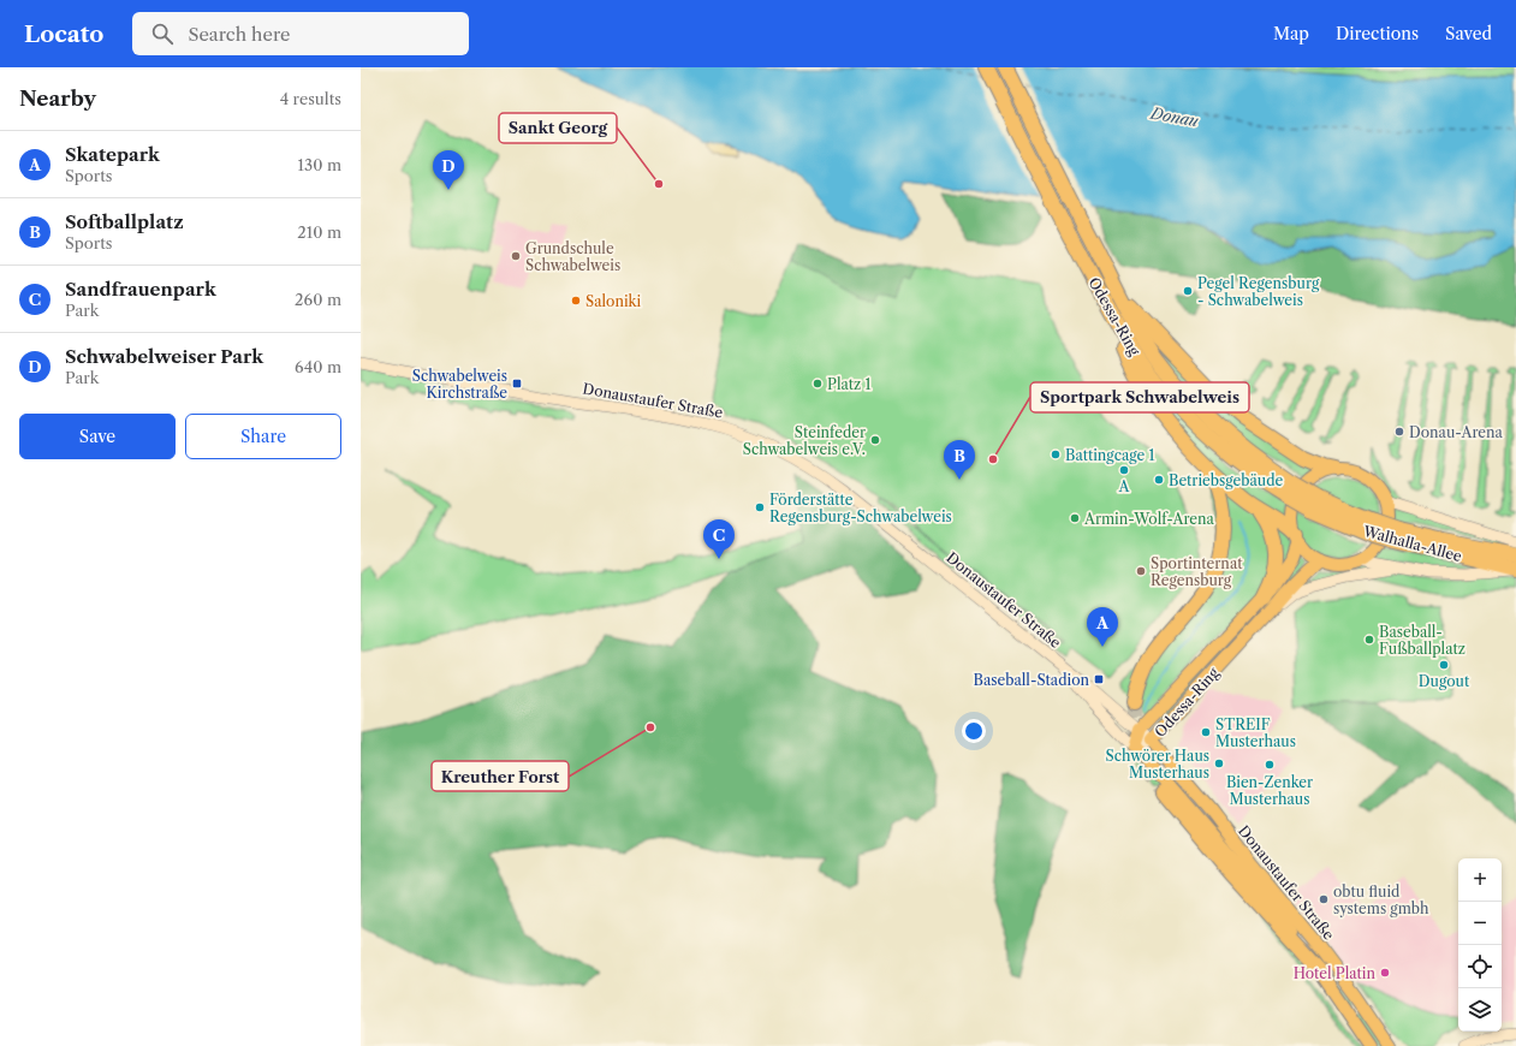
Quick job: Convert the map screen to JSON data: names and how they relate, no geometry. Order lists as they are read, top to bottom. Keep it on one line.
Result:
{"streets":{"highway":["Odessa-Ring","Walhalla-Allee"],"main road":["Donaustaufer Straße"]},"crossings":[["Odessa-Ring","Donaustaufer Straße"],["Odessa-Ring","Walhalla-Allee"]],"water":["Donau"],"places":{"other":["Sankt Georg","Grundschule Schwabelweis","Pegel Regensburg - Schwabelweis","Saloniki","Platz 1","Donau-Arena","Steinfeder Schwabelweis e.V.","Battingcage 1","Sportpark Schwabelweis","A","Betriebsgebäude","Förderstätte Regensburg-Schwabelweis","Armin-Wolf-Arena","Sportinternat Regensburg","Baseball- Fußballplatz","Dugout","Kreuther Forst","STREIF Musterhaus","Schwörer Haus Musterhaus","Bien-Zenker Musterhaus","obtu fluid systems gmbh","Hotel Platin"],"transit":["Schwabelweis Kirchstraße","Baseball-Stadion"]},"page":{"header":"Locato","search":"Search here","nav":["Map","Directions","Saved"],"heading":["Nearby","4 results"],"list":[{"mark":"A","name":"Skatepark","note":"Sports","value":"130 m"},{"mark":"B","name":"Softballplatz","note":"Sports","value":"210 m"},{"mark":"C","name":"Sandfrauenpark","note":"Park","value":"260 m"},{"mark":"D","name":"Schwabelweiser Park","note":"Park","value":"640 m"}],"pins":["D","B","C","A"],"buttons":["Save","Share"],"map_buttons":["+","−"]}}
